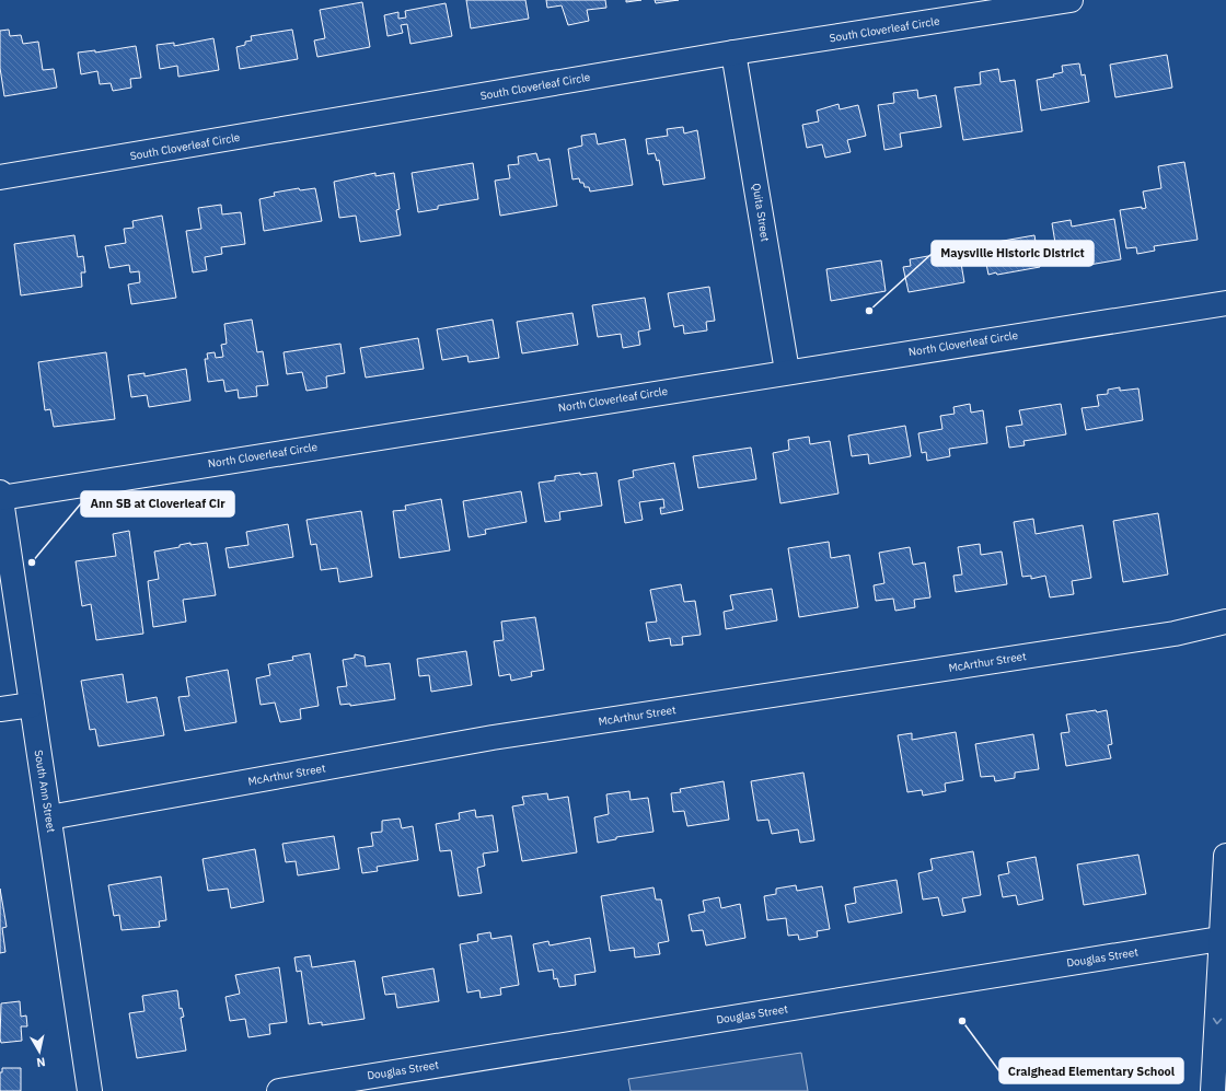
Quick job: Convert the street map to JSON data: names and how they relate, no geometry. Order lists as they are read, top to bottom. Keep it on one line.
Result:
{"streets":{"street":["South Cloverleaf Circle","Quita Street","North Cloverleaf Circle","McArthur Street","South Ann Street","Douglas Street"]},"crossings":[["South Cloverleaf Circle","Quita Street"],["Quita Street","North Cloverleaf Circle"],["North Cloverleaf Circle","South Ann Street"],["McArthur Street","South Ann Street"]],"places":["Maysville Historic District","Ann SB at Cloverleaf Cir","Craighead Elementary School"],"north":"bottom"}
